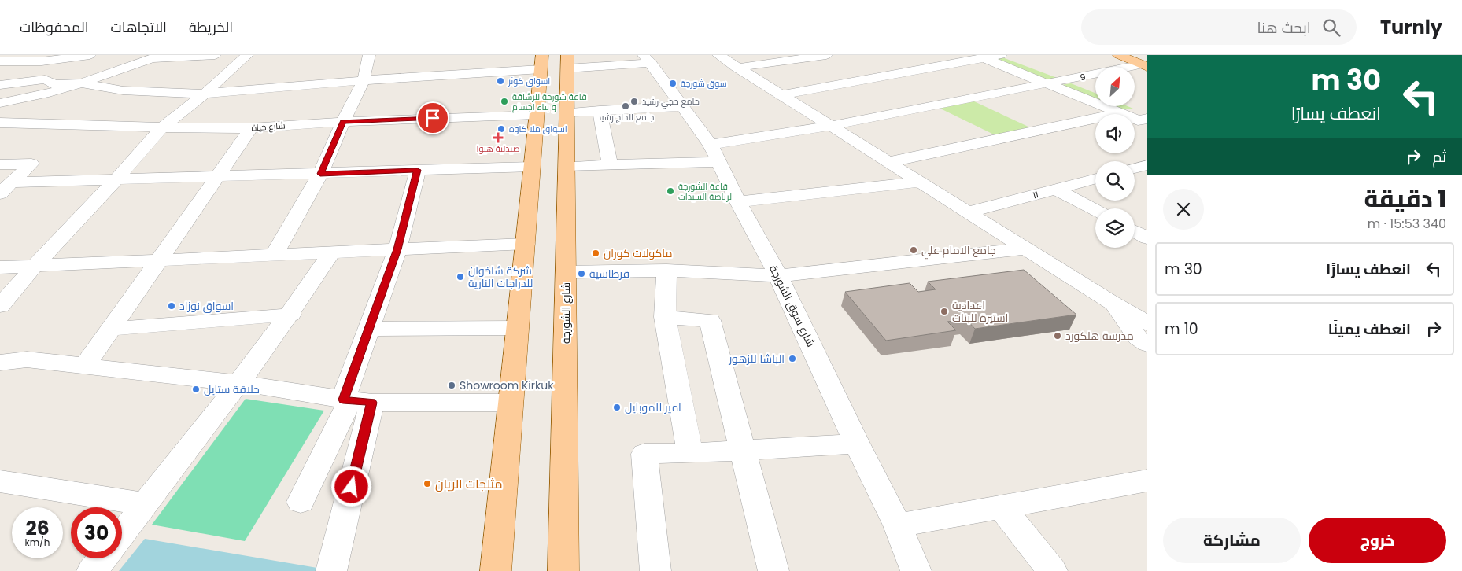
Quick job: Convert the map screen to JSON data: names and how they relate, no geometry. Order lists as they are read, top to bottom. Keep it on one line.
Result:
{"streets":{"main road":["شارع الشورجة"],"street":["9","شارع حياة","11","شارع سوق الشورجة"]},"crossings":[["9","شارع سوق الشورجة"],["9","شارع الشورجة"]],"places":{"other":["اسواق كوثر","سوق شورجة","قاعة شورجة للرشاقة و بناء اجسام","حامع حجي رشيد","جامع الحاج رشيد","اسواق ملا كاوه","قاعة الشورجة لرياضة السيدات","جامع الامام علي","ماكولات كوران","قرطاسية","شركة شاخوان للدراجات النارية","اسواق نوزاد","اعدادية استيرة للبنات","مدرسة هلكورد","الباشا للزهور","Showroom Kirkuk","حلاقة ستايل","امير للموبايل","مثلجات الريان"],"health":["صيدلية هيوا"]},"north":"top right","page":{"header":"Turnly","search":"ابحث هنا","nav":["الخريطة","الاتجاهات","المحفوظات"],"turn":["30 m","انعطف يسارًا"],"then":"ثم","heading":["1 دقيقة","340 m · 15:53"],"list":[{"name":"انعطف يسارًا","value":"30 m"},{"name":"انعطف يمينًا","value":"10 m"}],"speed":"26 km/h","limit":"30","buttons":["خروج","مشاركة"]}}
